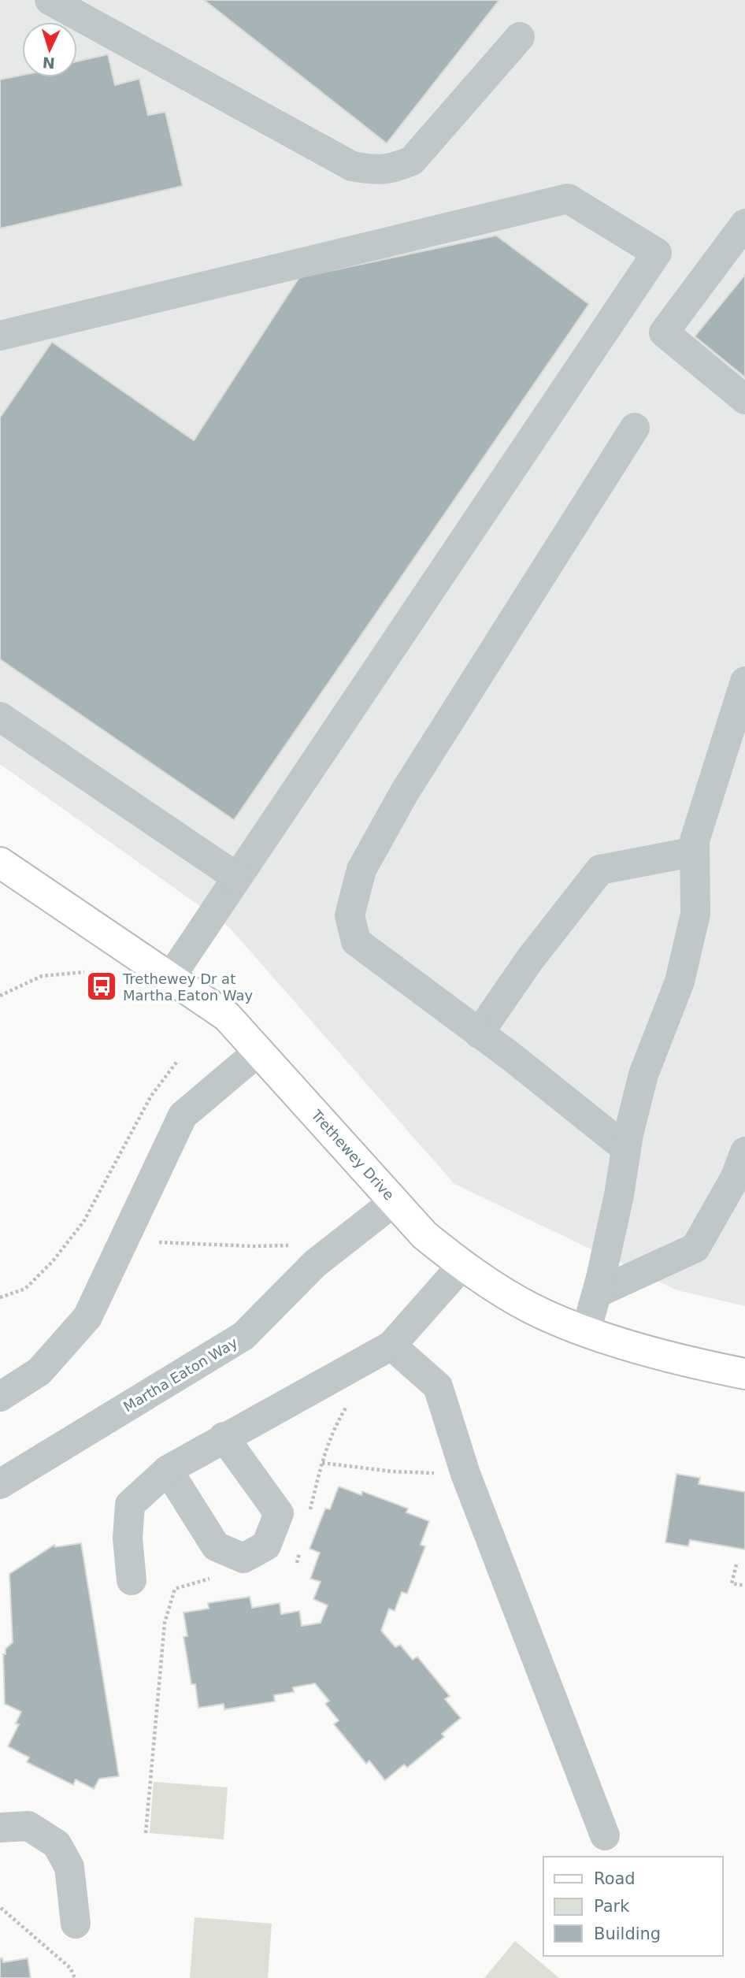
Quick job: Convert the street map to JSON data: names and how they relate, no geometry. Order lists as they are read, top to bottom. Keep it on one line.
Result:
{"streets":{"main road":["Trethewey Drive"],"street":["Martha Eaton Way"]},"crossings":[["Trethewey Drive","Martha Eaton Way"]],"places":{"bus stop":["Trethewey Dr at Martha Eaton Way"]},"legend":["Road","Park","Building"],"north":"bottom"}
